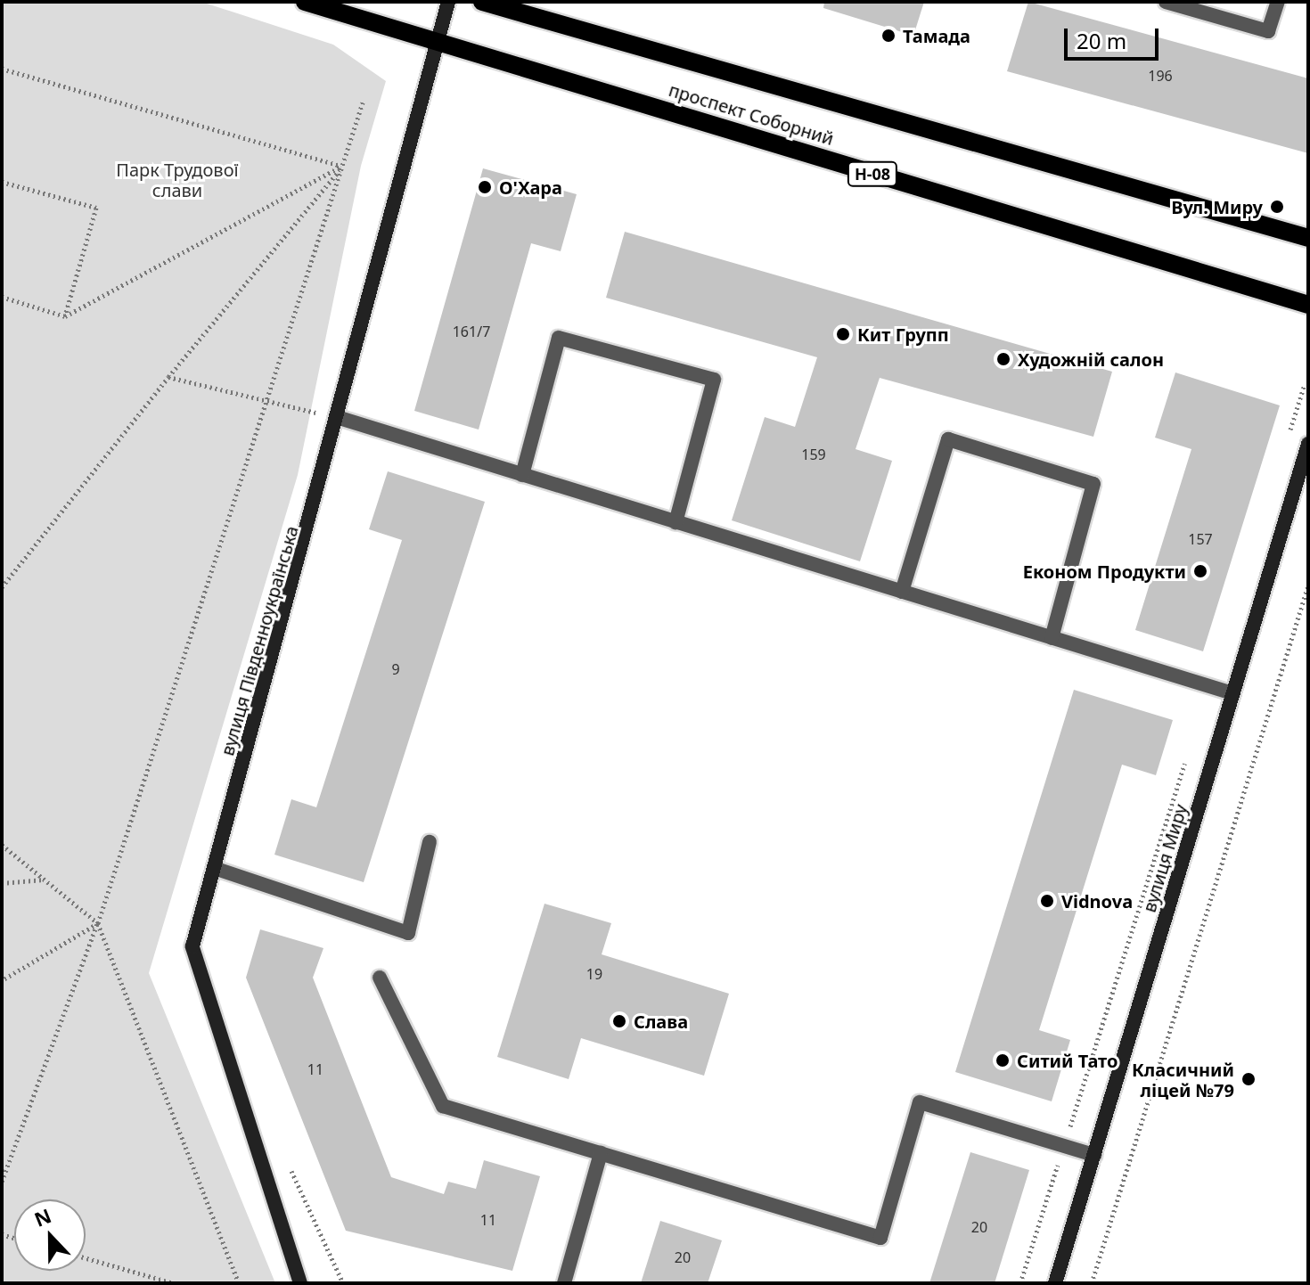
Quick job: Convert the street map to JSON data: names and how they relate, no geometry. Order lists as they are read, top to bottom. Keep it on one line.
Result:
{"streets":{"main road":["проспект Соборний","Н-08"],"street":["вулиця Південноукраїнська","вулиця Миру"]},"crossings":[["проспект Соборний","вулиця Південноукраїнська"]],"parks":["Парк Трудової слави"],"places":["Тамада","О'Хара","Вул. Миру","Кит Групп","Художній салон","Економ Продукти","Vidnova","Слава","Ситий Тато","Класичний ліцей №79"],"house_numbers":["196","161/7","159","157","9","19","11","11","20","20"],"scale_bar":"20 m","north":"top"}
